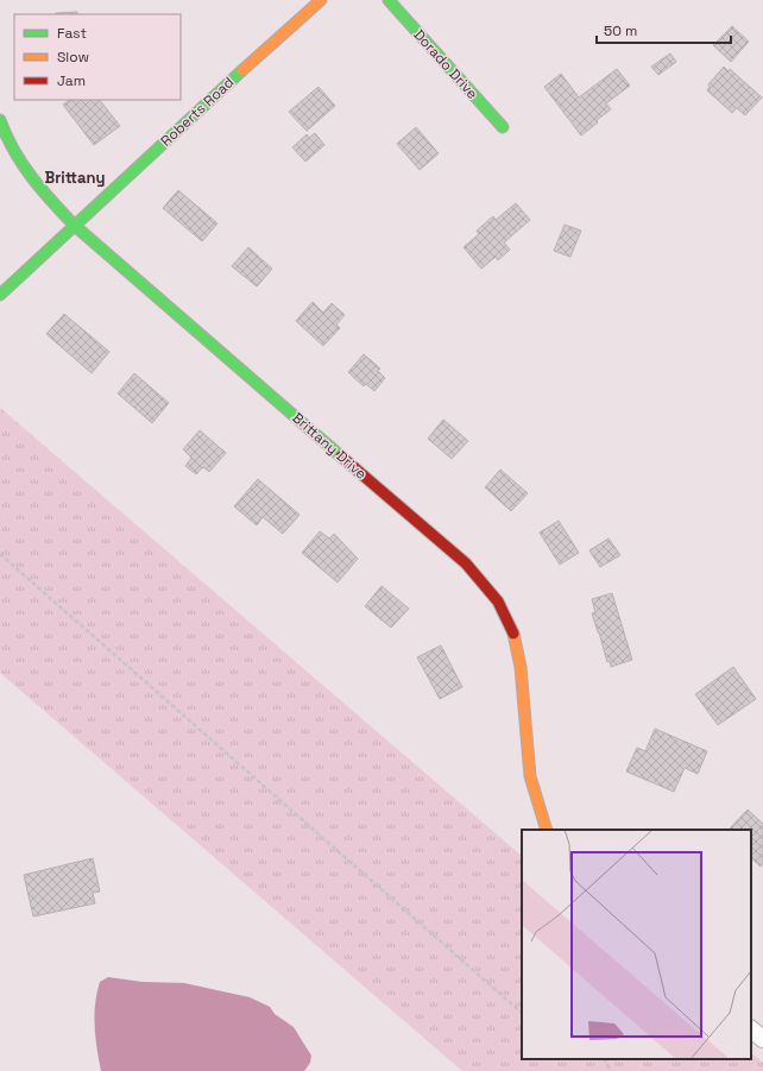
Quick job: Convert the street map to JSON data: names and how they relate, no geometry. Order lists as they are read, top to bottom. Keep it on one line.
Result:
{"streets":{"street":["Dorado Drive","Roberts Road","Brittany Drive"]},"crossings":[["Roberts Road","Brittany Drive"]],"districts":["Brittany"],"legend":["Fast","Slow","Jam"],"scale_bar":"50 m"}
